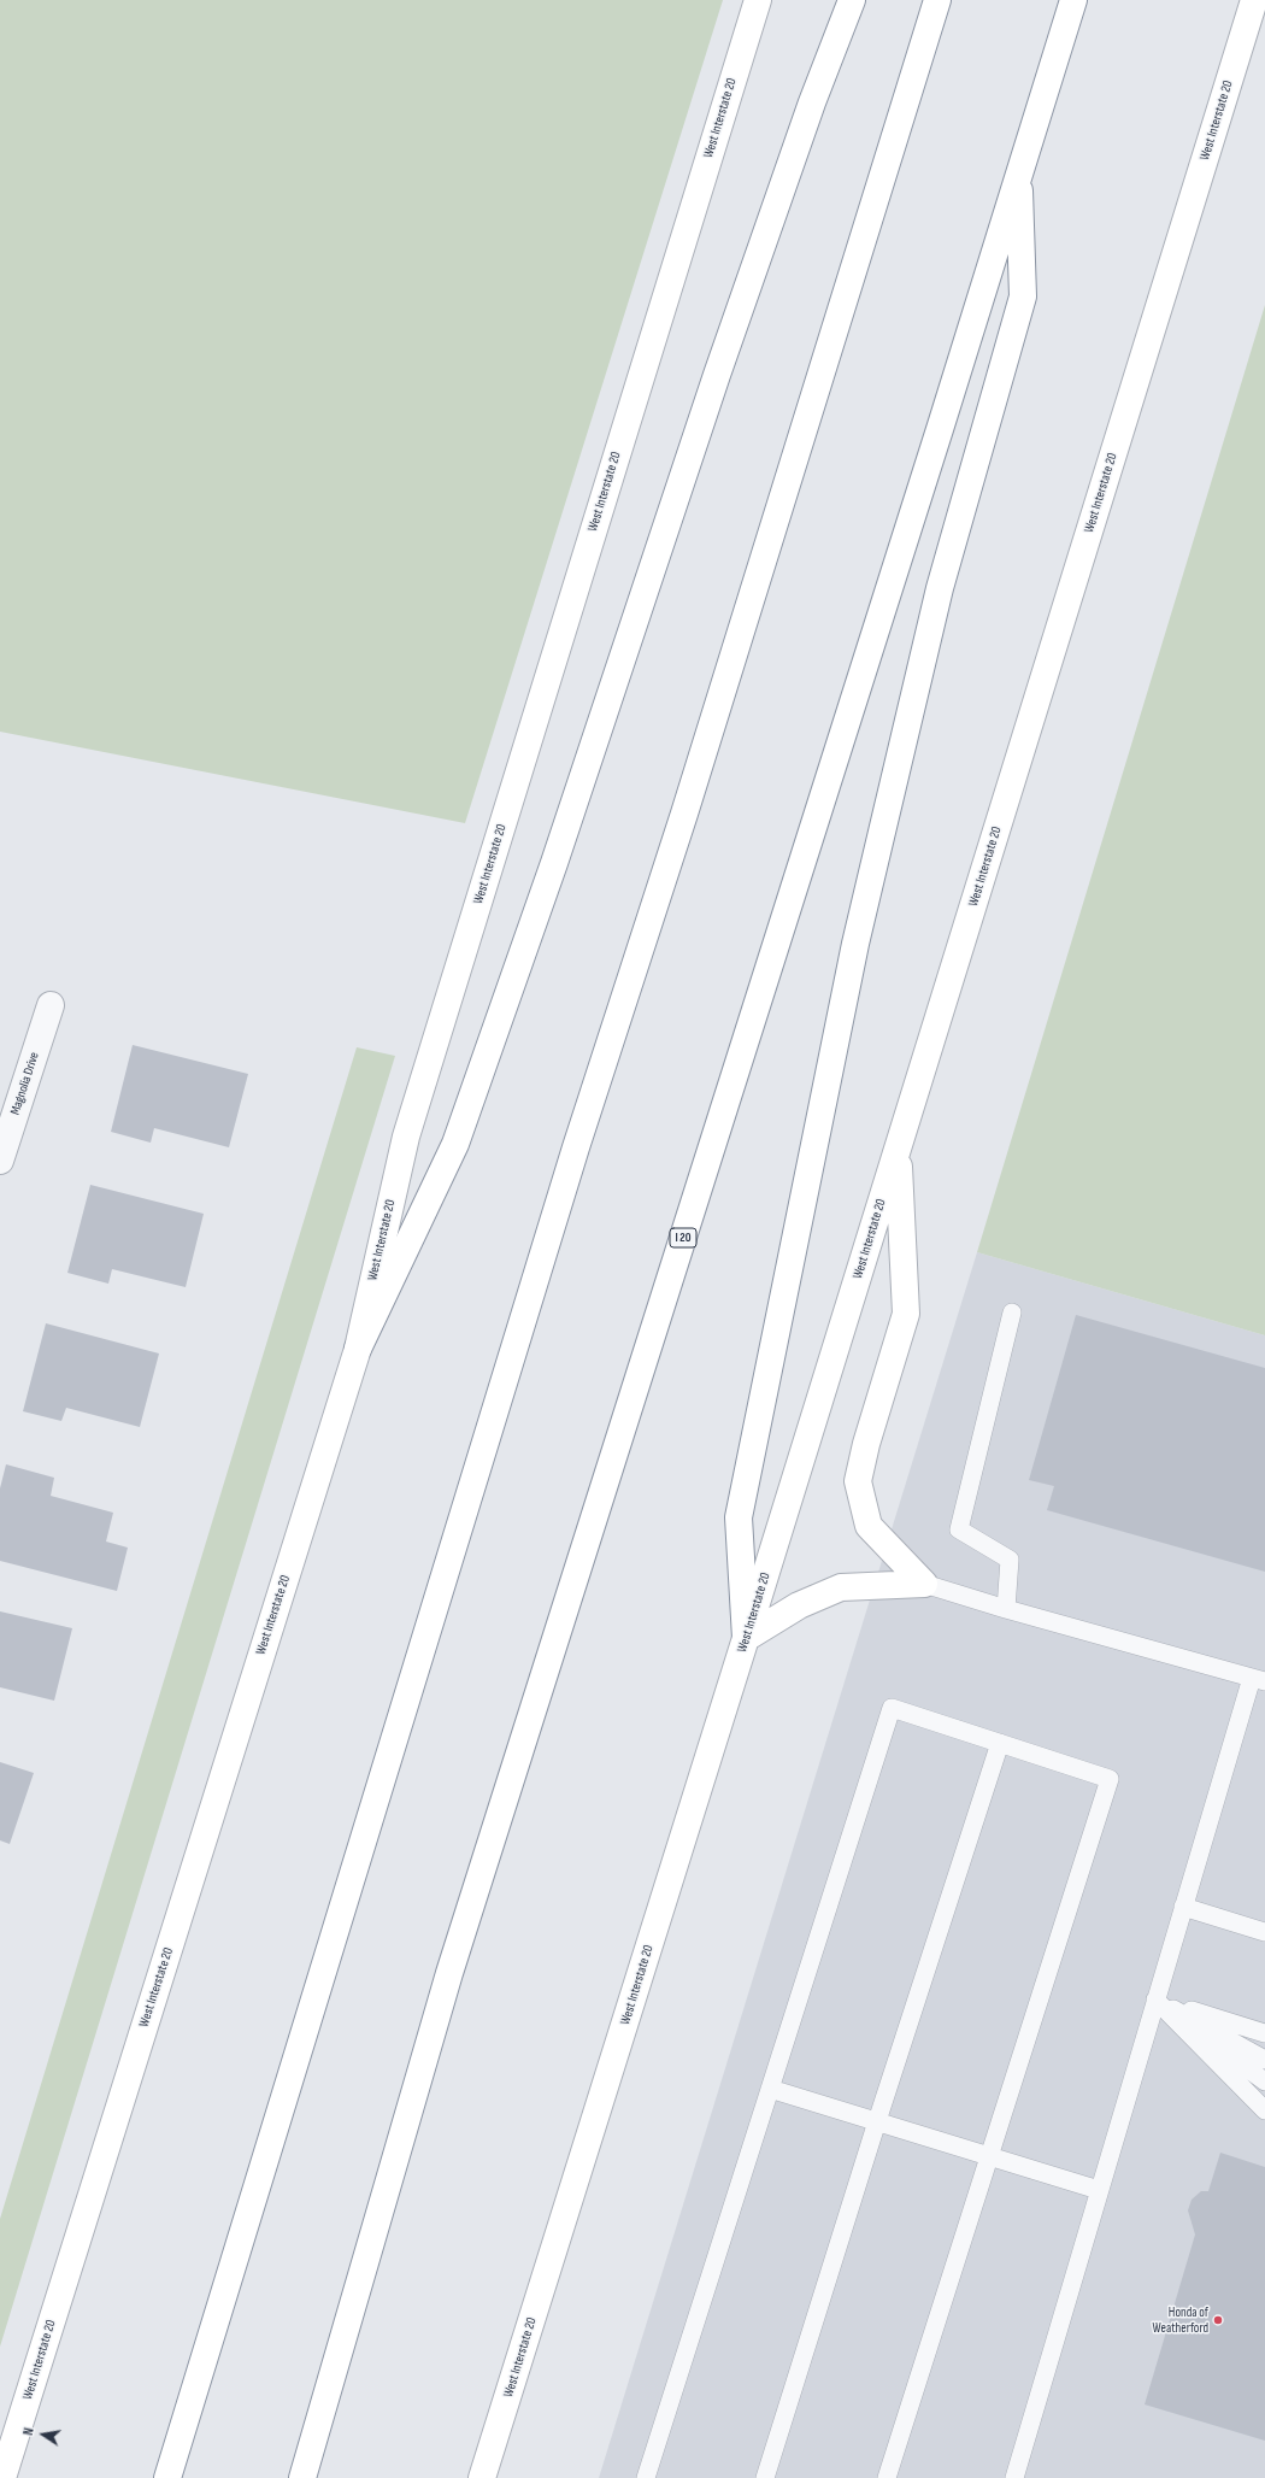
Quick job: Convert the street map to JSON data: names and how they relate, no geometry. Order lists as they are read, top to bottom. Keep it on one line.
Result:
{"streets":{"main road":["West Interstate 20","I 20"],"street":["Magnolia Drive"]},"places":["Honda of Weatherford"],"north":"left"}
